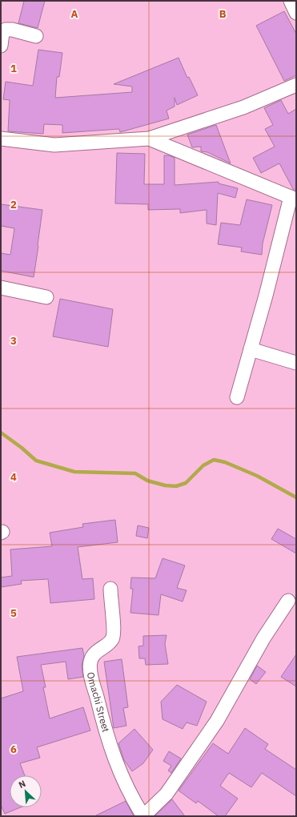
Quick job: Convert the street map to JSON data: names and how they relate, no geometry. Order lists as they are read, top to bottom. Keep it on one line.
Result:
{"streets":{"street":["Omachi Street"]},"north":"top left","grid":{"columns":["A","B"],"rows":["1","2","3","4","5","6"]}}
